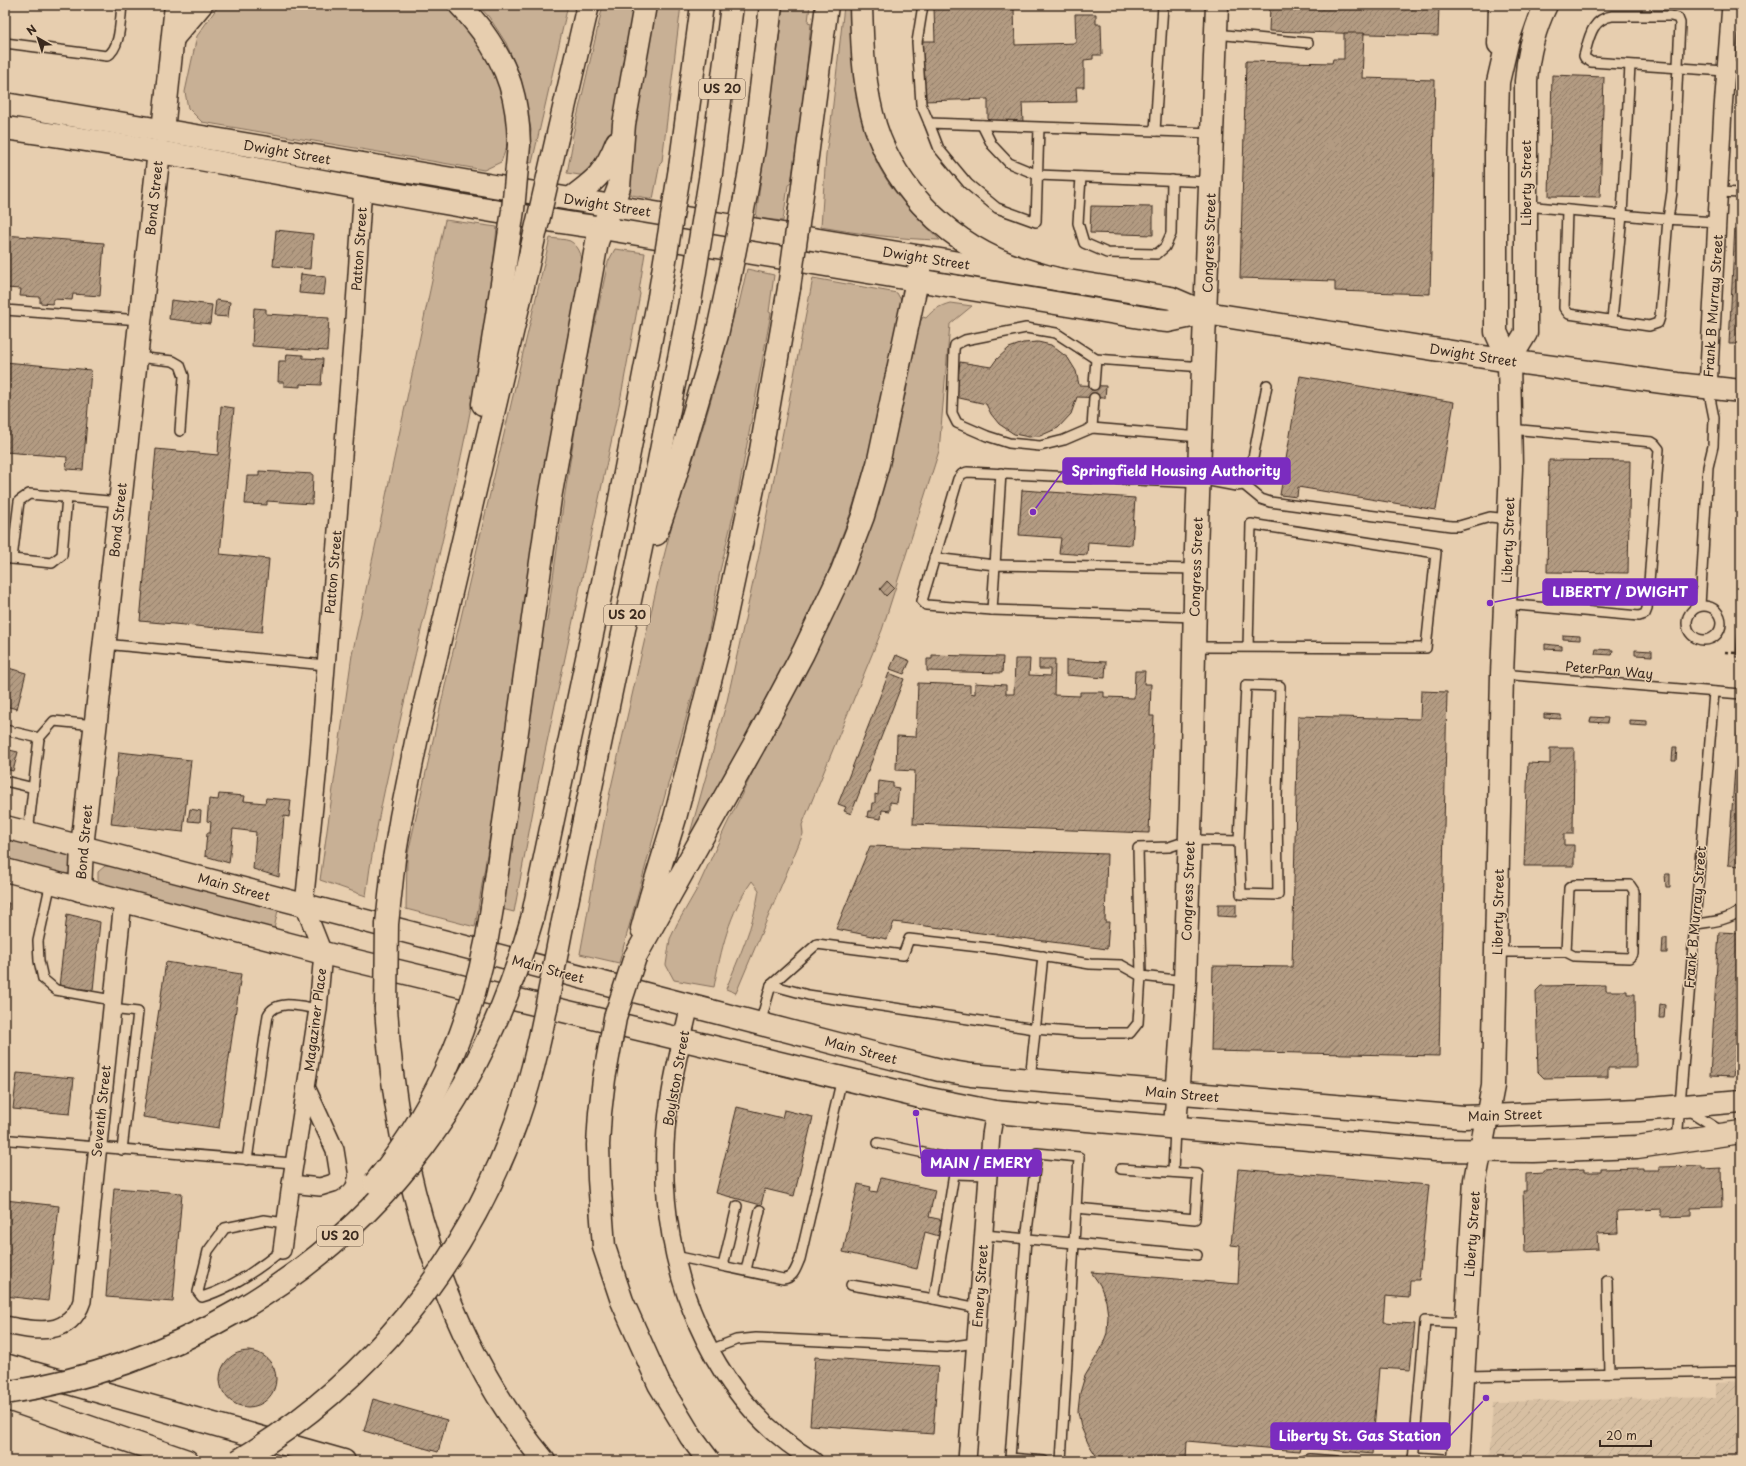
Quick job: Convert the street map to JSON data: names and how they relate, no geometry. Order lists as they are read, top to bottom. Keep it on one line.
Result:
{"streets":{"main road":["US 20","Dwight Street","Liberty Street","Bond Street","Congress Street","Main Street"],"street":["Patton Street","Frank B Murray Street","Magaziner Place","Boylston Street","Seventh Street","Emery Street"],"lane":["PeterPan Way"]},"crossings":[["Dwight Street","Liberty Street"],["Dwight Street","Bond Street"],["Dwight Street","Congress Street"],["Dwight Street","Patton Street"],["Dwight Street","Frank B Murray Street"],["Liberty Street","PeterPan Way"],["Liberty Street","Main Street"],["Bond Street","Main Street"],["Congress Street","Main Street"],["Patton Street","Main Street"],["Patton Street","Magaziner Place"],["Frank B Murray Street","PeterPan Way"],["Frank B Murray Street","Main Street"],["Main Street","Boylston Street"]],"places":["Springfield Housing Authority","LIBERTY / DWIGHT","MAIN / EMERY","Liberty St. Gas Station"],"scale_bar":"20 m","north":"top left"}
